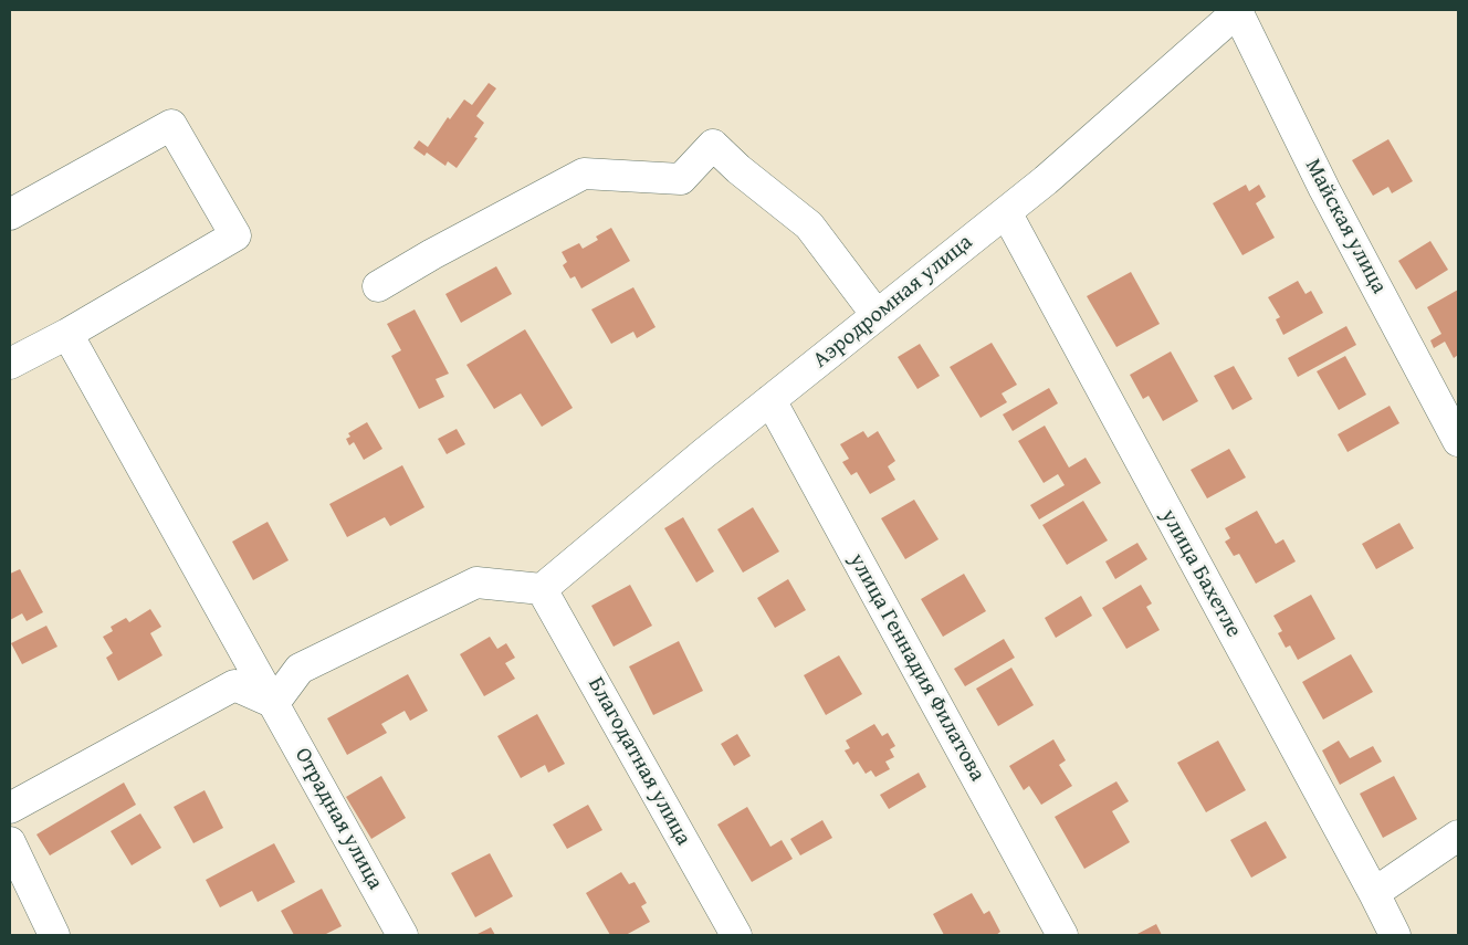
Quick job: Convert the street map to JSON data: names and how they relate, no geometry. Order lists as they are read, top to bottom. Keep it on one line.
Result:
{"streets":{"street":["Майская улица","Аэродромная улица","улица Бахетле","улица Геннадия Филатова","Благодатная улица","Отрадная улица"]},"crossings":[["Майская улица","Аэродромная улица"],["Аэродромная улица","улица Бахетле"],["Аэродромная улица","улица Геннадия Филатова"],["Аэродромная улица","Благодатная улица"]]}
